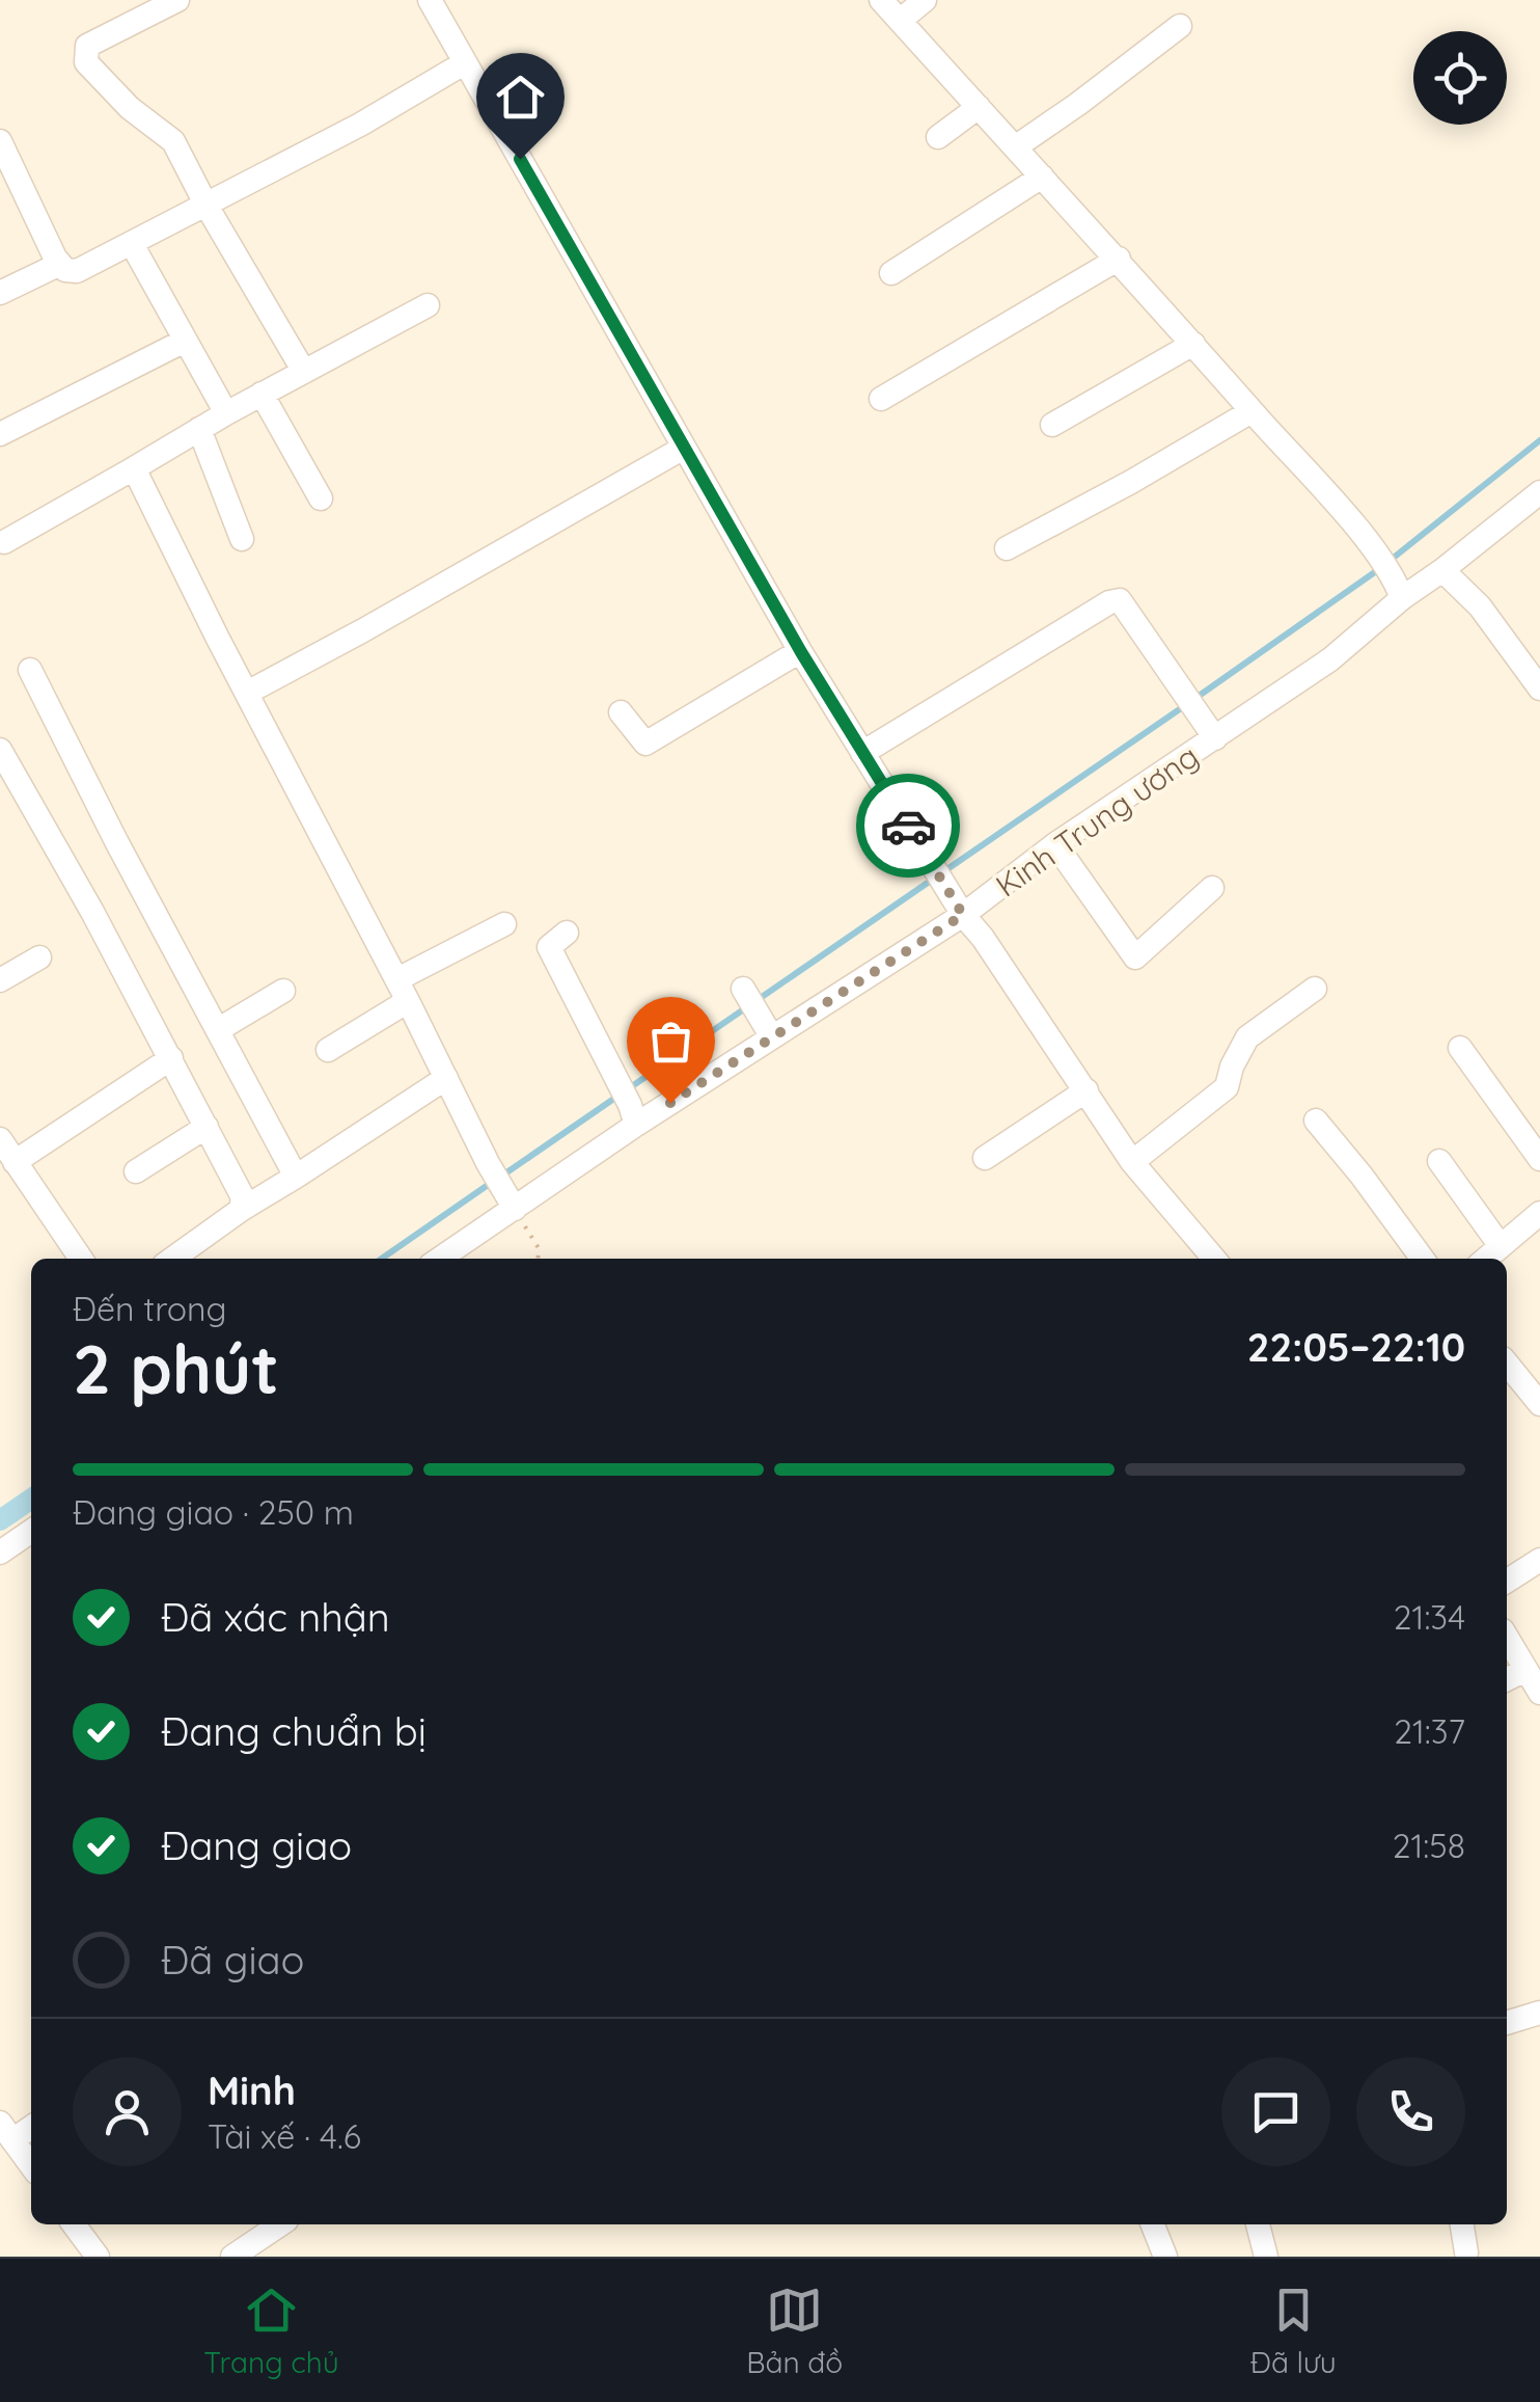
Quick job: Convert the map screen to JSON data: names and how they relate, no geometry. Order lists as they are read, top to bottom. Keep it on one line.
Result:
{"streets":{"street":["Kinh Trung ương"]},"page":{"heading":["2 phút","Đến trong","22:05–22:10"],"panel":["Minh","Tài xế · 4.6"],"bar":"Đang giao · 250 m","list":[["Đã xác nhận","21:34"],["Đang chuẩn bị","21:37"],["Đang giao","21:58"],"Đã giao"],"tabs":["Trang chủ","Bản đồ","Đã lưu"]}}
